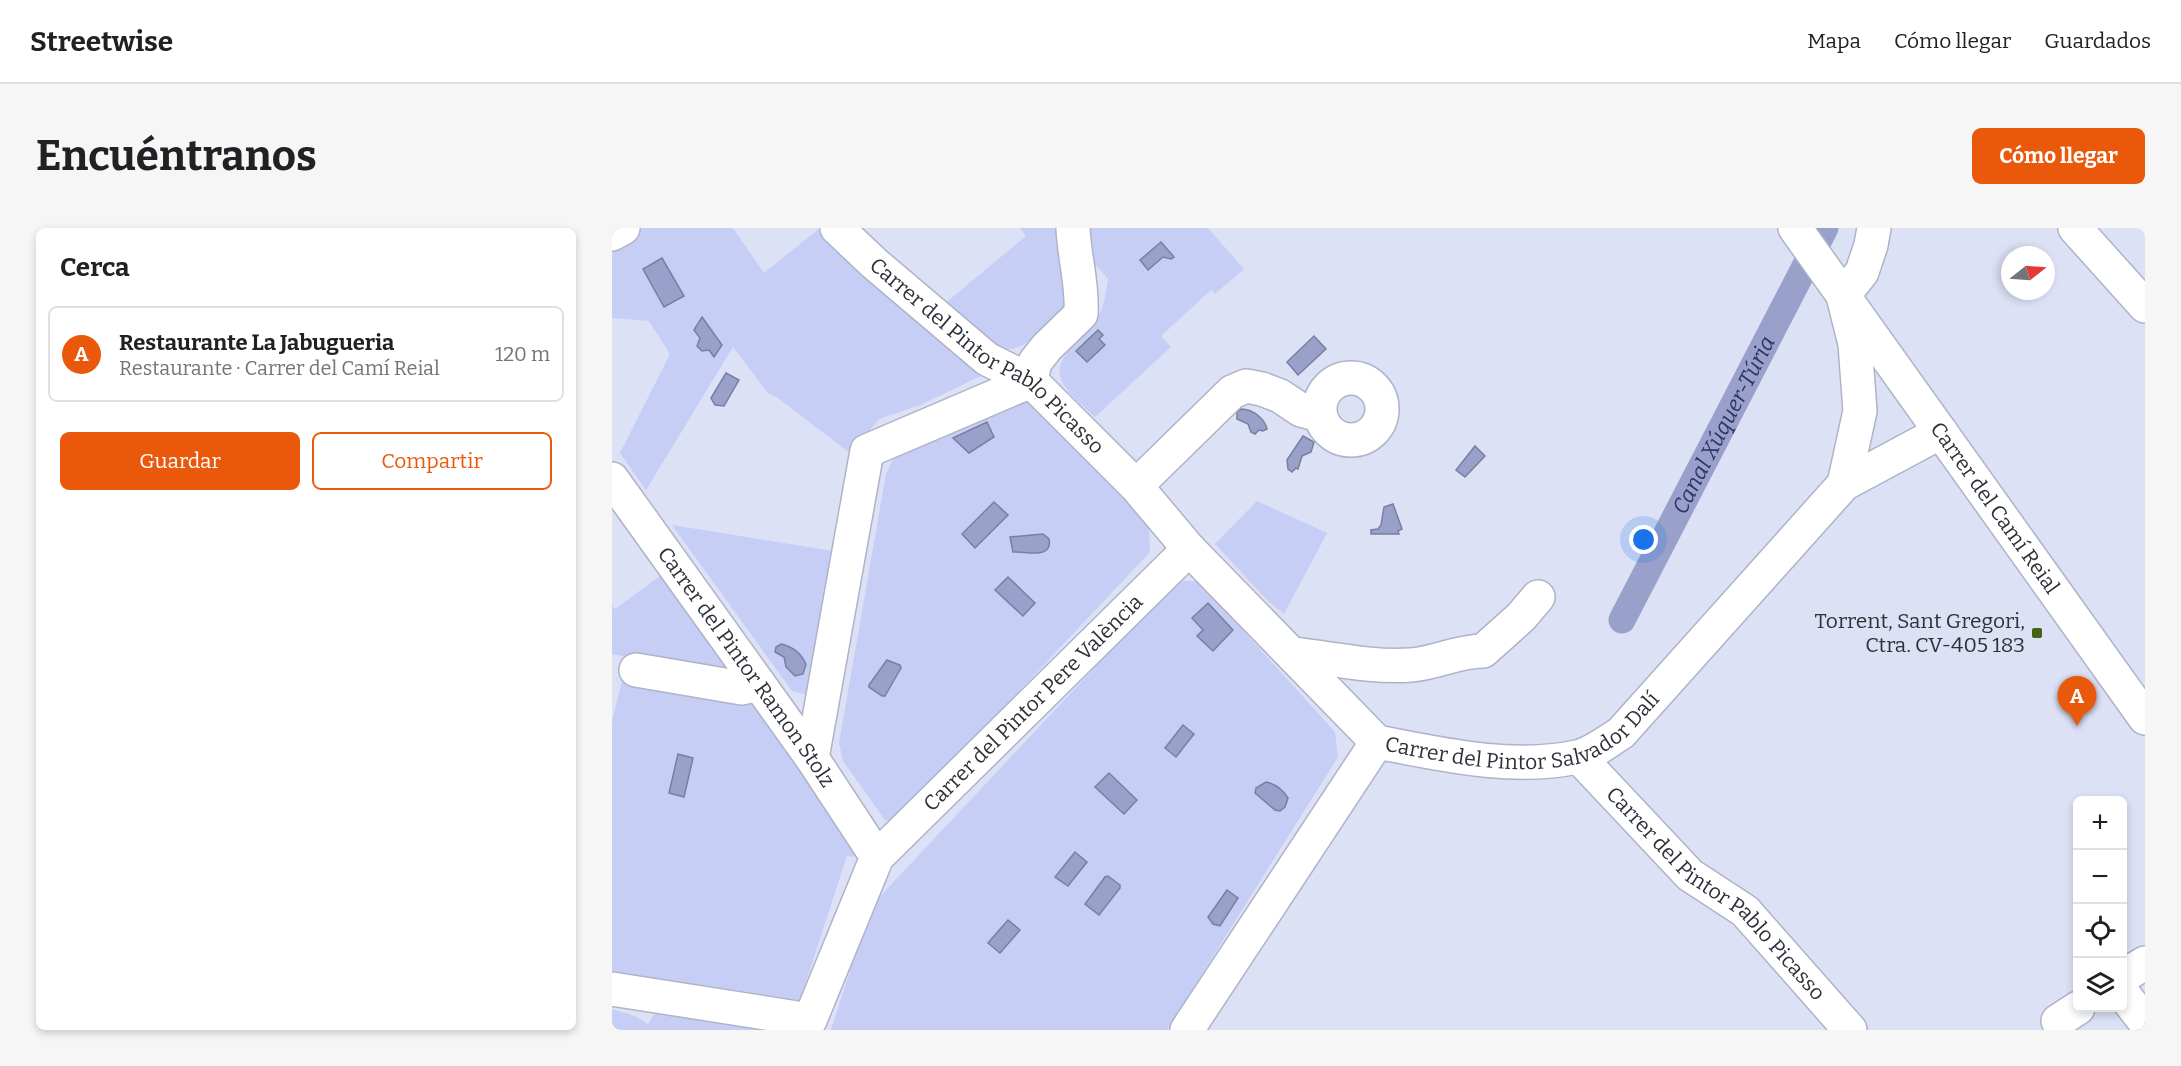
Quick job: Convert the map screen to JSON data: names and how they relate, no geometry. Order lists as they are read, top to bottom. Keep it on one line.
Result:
{"streets":{"street":["Carrer del Pintor Pablo Picasso","Carrer del Camí Reial","Carrer del Pintor Ramon Stolz","Carrer del Pintor Pere València","Carrer del Pintor Salvador Dalí"]},"crossings":[["Carrer del Pintor Pablo Picasso","Carrer del Pintor Pere València"],["Carrer del Pintor Pablo Picasso","Carrer del Pintor Salvador Dalí"],["Carrer del Camí Reial","Carrer del Pintor Salvador Dalí"],["Carrer del Pintor Ramon Stolz","Carrer del Pintor Pere València"]],"water":["Canal Xúquer-Túria"],"places":{"transit":["Torrent, Sant Gregori, Ctra. CV-405 183"]},"north":"right","page":{"header":"Streetwise","nav":["Mapa","Cómo llegar","Guardados"],"buttons":["Cómo llegar",["Guardar","Compartir"]],"title":"Encuéntranos","heading":"Cerca","list":[{"mark":"A","name":"Restaurante La Jabugueria","note":"Restaurante · Carrer del Camí Reial","value":"120 m"}],"pins":"A","map_buttons":["+","−"]}}
